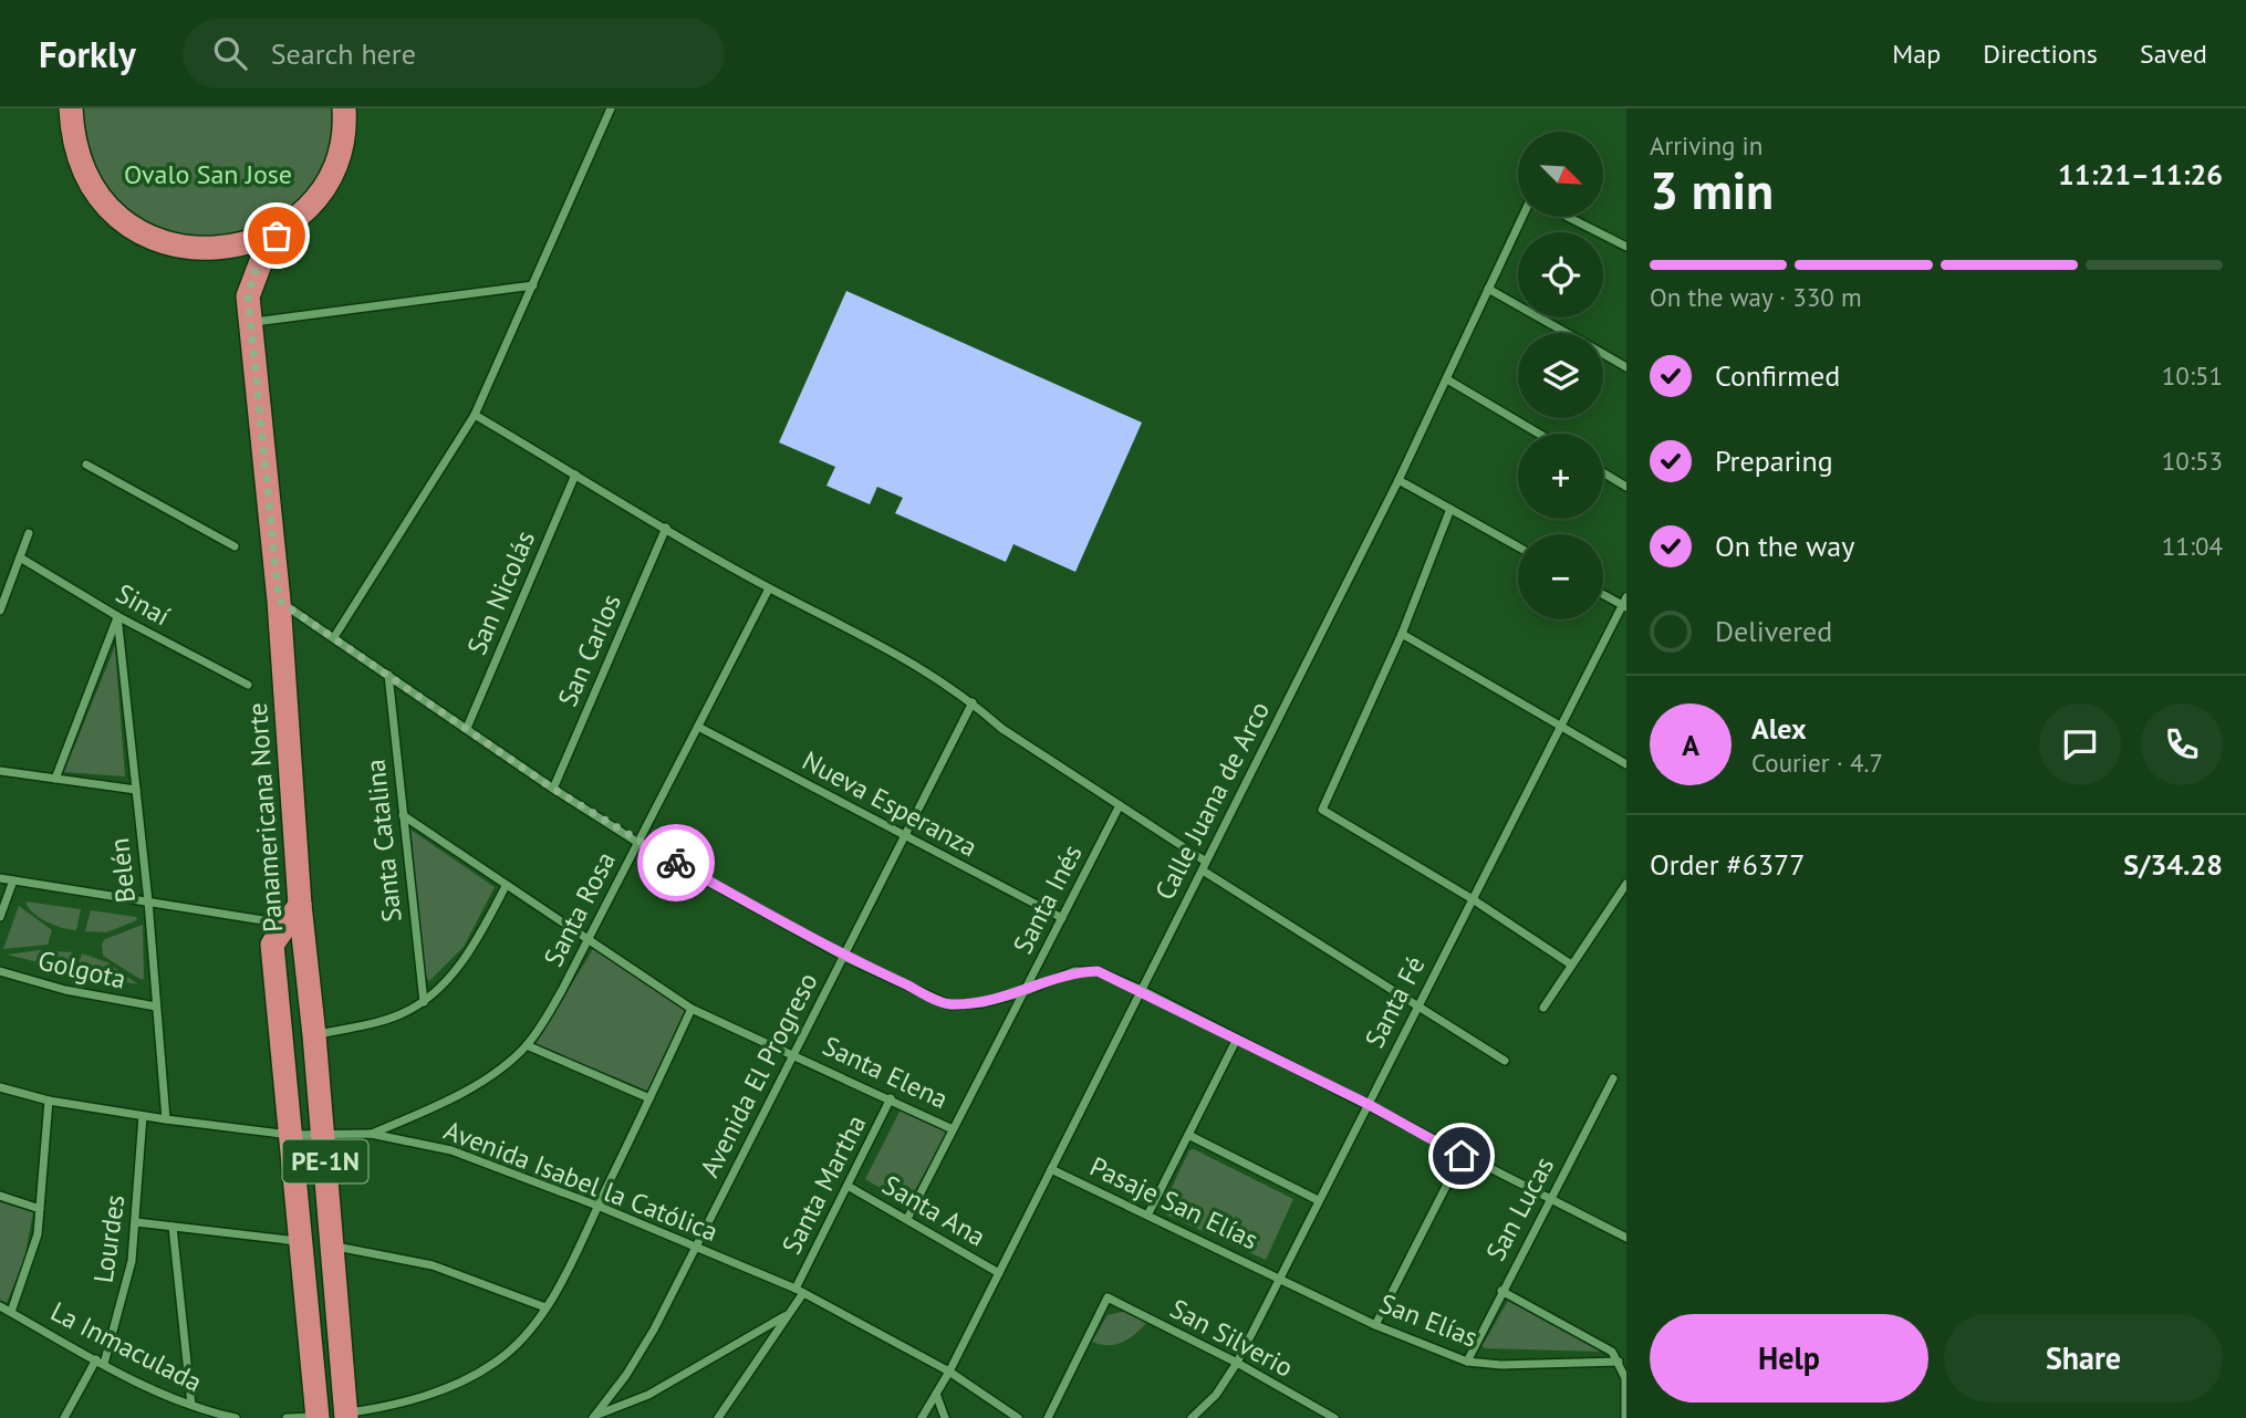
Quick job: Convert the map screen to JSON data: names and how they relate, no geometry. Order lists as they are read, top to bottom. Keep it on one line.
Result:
{"streets":{"highway":["Panamericana Norte","PE-1N"],"street":["San Nicolás","Sinaí","San Carlos","Calle Juana de Arco","Nueva Esperanza","Santa Catalina","Belén","Santa Inés","Santa Rosa","Golgota","Santa Fé","Santa Elena","Avenida El Progreso","Avenida Isabel la Católica","Santa Martha","Pasaje San Elías","San Lucas","Santa Ana","Lourdes","San Elías","San Silverio","La Inmaculada"]},"crossings":[["Sinaí","Belén"],["Calle Juana de Arco","Avenida Isabel la Católica"],["Calle Juana de Arco","Pasaje San Elías"],["Calle Juana de Arco","Santa Ana"],["Nueva Esperanza","Santa Inés"],["Nueva Esperanza","Santa Rosa"],["Nueva Esperanza","Avenida El Progreso"],["Panamericana Norte","PE-1N"],["Panamericana Norte","Avenida Isabel la Católica"],["Santa Catalina","Santa Elena"],["Belén","Golgota"],["Belén","Avenida Isabel la Católica"],["Santa Inés","Santa Elena"],["Santa Inés","Santa Ana"],["Santa Rosa","Santa Elena"],["Santa Rosa","Avenida Isabel la Católica"],["Santa Fé","Pasaje San Elías"],["Santa Fé","San Elías"],["Santa Fé","San Silverio"],["Santa Elena","Avenida El Progreso"],["Santa Elena","Santa Martha"],["Avenida El Progreso","Avenida Isabel la Católica"],["Avenida Isabel la Católica","Santa Martha"],["Avenida Isabel la Católica","Lourdes"],["Santa Martha","Santa Ana"],["Pasaje San Elías","San Elías"],["San Lucas","San Elías"],["Lourdes","La Inmaculada"]],"parks":["Ovalo San Jose"],"north":"bottom right","page":{"header":"Forkly","search":"Search here","nav":["Map","Directions","Saved"],"heading":["3 min","Arriving in","11:21–11:26"],"panel":["Alex","Courier · 4.7","Order #6377","S/34.28"],"map_buttons":["+","−"],"bar":"On the way · 330 m","list":[["Confirmed","10:51"],["Preparing","10:53"],["On the way","11:04"],"Delivered"],"round":"A","buttons":["Help","Share"]}}
